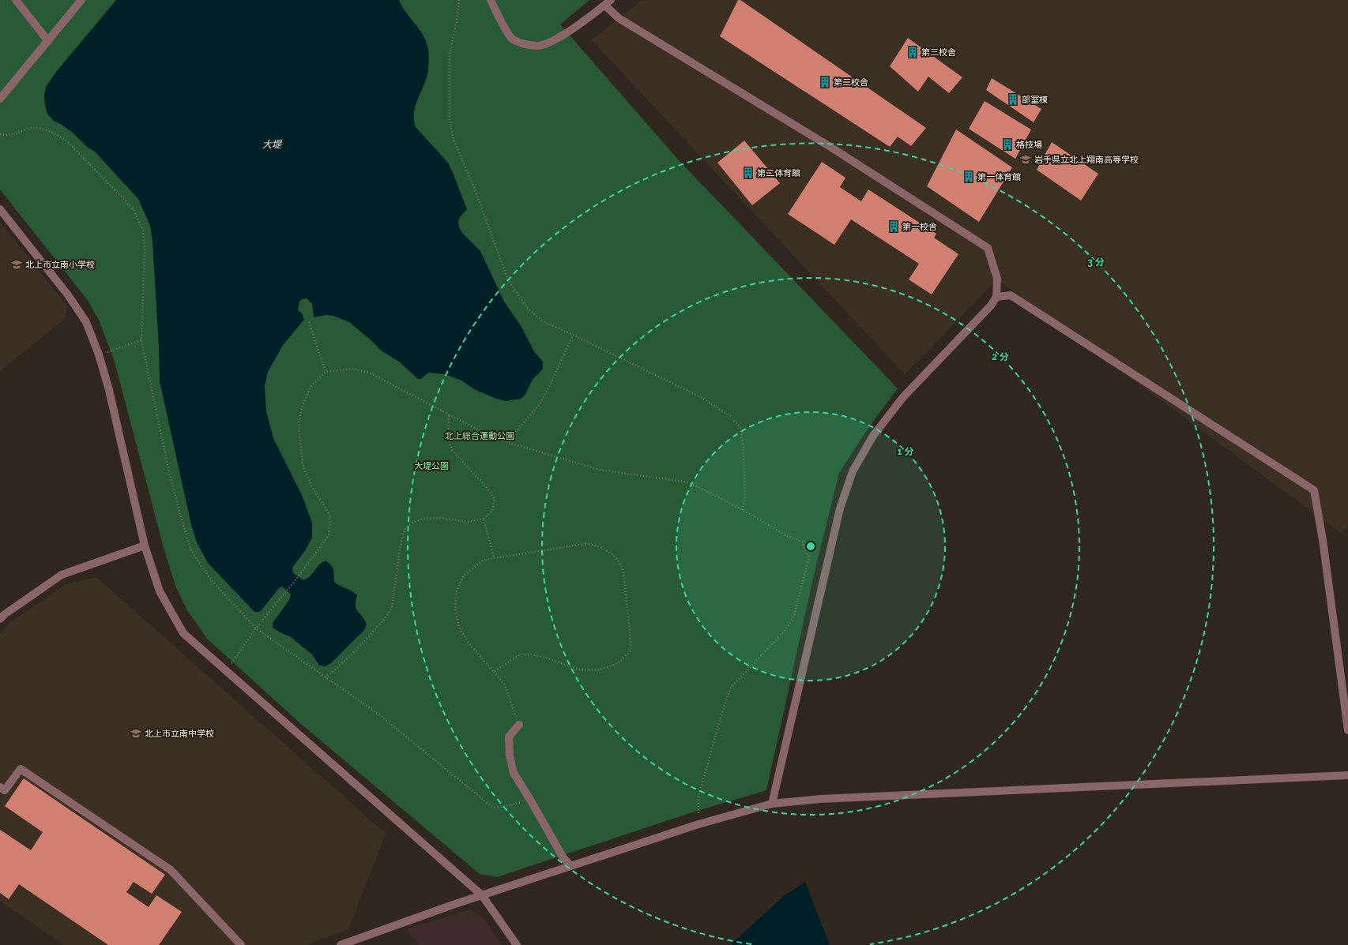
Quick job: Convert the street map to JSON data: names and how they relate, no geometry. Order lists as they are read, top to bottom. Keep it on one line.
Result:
{"water":["大堤"],"parks":["北上総合運動公園","大堤公園"],"places":{"building":["第三校舎","第二校舎","部室棟","格技場","第二体育館","第一体育館","第一校舎"],"school or university":["岩手県立北上翔南高等学校","北上市立南小学校","北上市立南中学校"]},"rings":["3 分","2 分","1 分"]}
